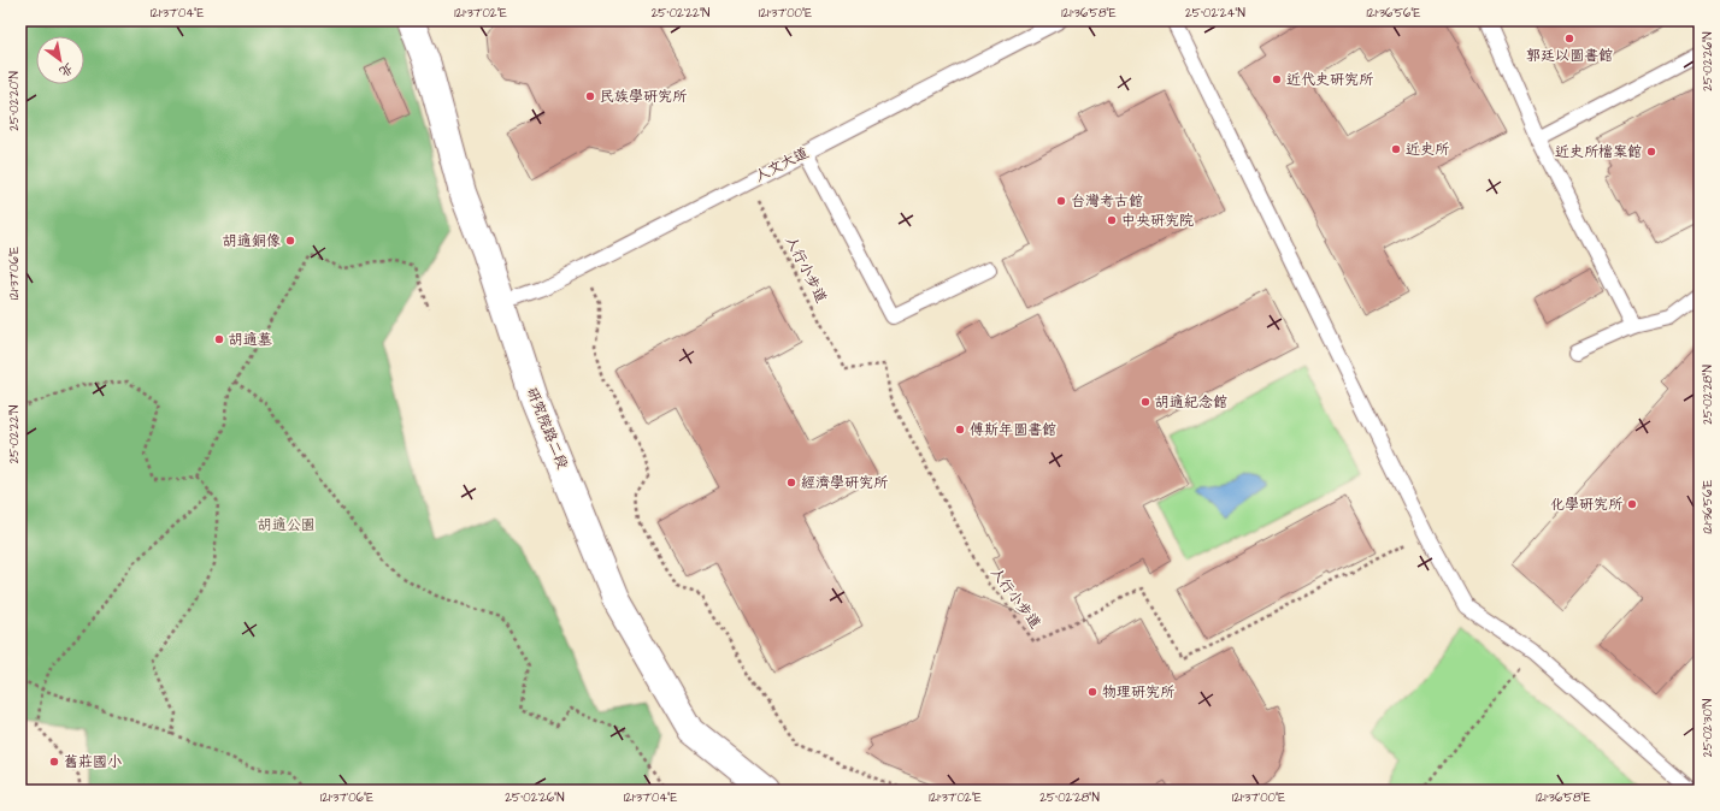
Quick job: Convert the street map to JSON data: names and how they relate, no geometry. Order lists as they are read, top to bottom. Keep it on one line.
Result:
{"streets":{"street":["研究院路二段"],"lane":["人文大道"],"path":["人行小步道"]},"crossings":[["人文大道","研究院路二段"]],"parks":["胡適公園"],"places":["郭廷以圖書館","近代史研究所","民族學研究所","近史所","近史所檔案館","台灣考古館","中央研究院","胡適銅像","胡適墓","胡適紀念館","傅斯年圖書館","經濟學研究所","化學研究所","物理研究所","舊莊國小"],"north":"bottom right","coordinates":["121°37'04\"E","121°37'02\"E","25°02'22\"N","121°37'00\"E","121°36'58\"E","25°02'24\"N","121°36'56\"E","25°02'26\"N","25°02'20\"N","121°37'06\"E","25°02'28\"N","25°02'30\"N"]}
